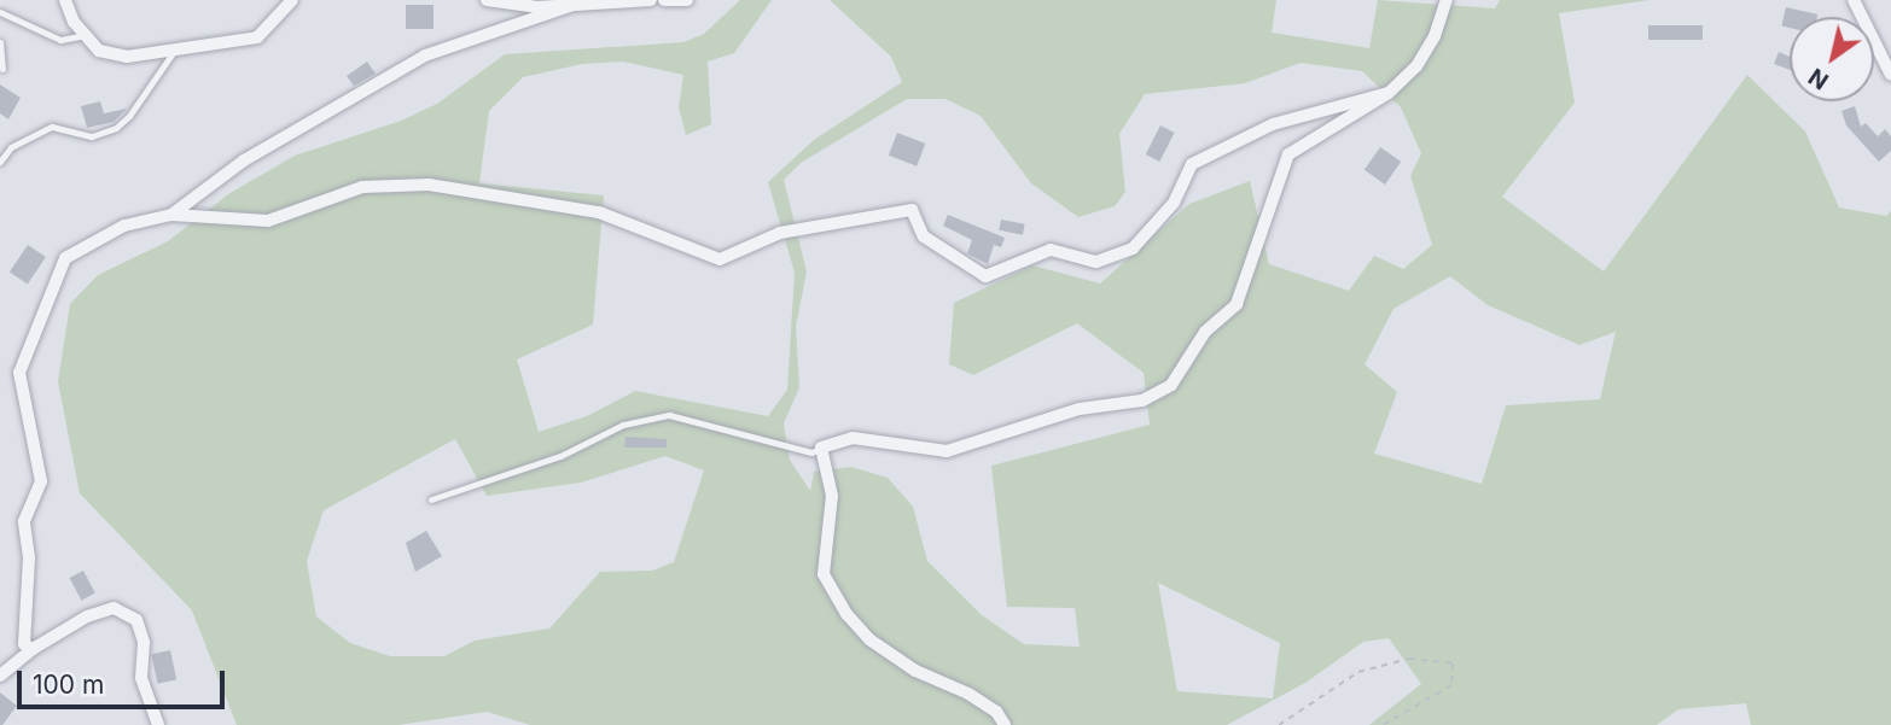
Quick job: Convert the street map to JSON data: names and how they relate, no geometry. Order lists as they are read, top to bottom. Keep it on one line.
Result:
{"scale_bar":"100 m","north":"bottom left"}
